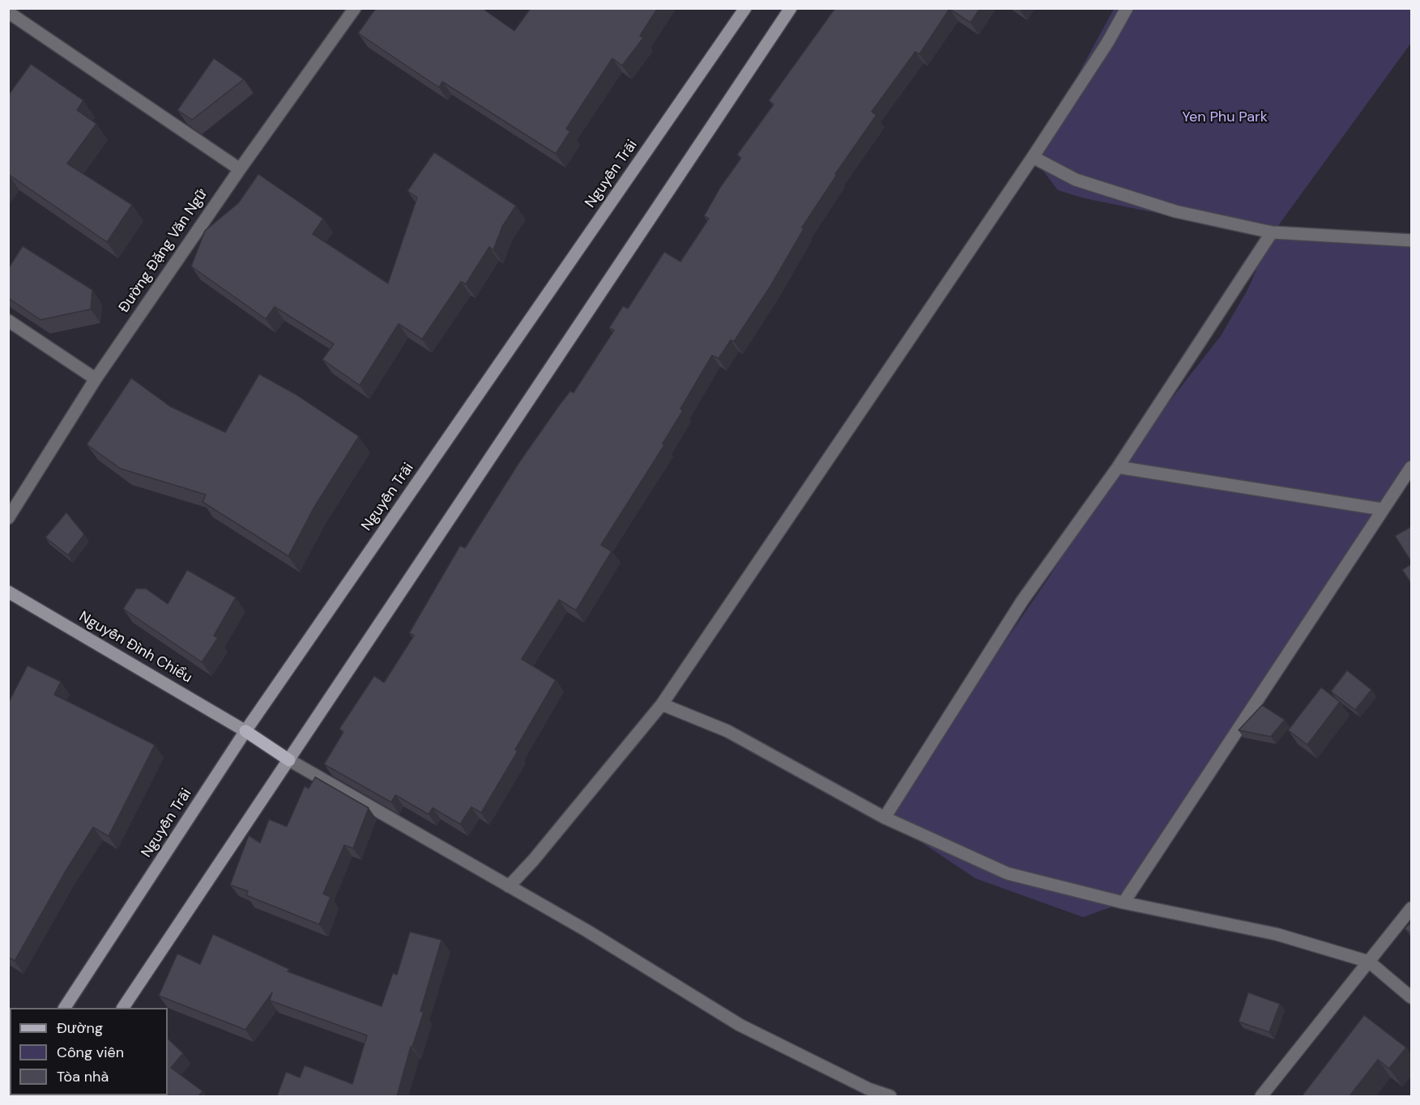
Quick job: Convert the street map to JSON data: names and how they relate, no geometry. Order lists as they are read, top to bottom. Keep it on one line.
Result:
{"streets":{"main road":["Nguyễn Trãi","Nguyễn Đình Chiểu"],"street":["Đường Đặng Văn Ngữ"]},"crossings":[["Nguyễn Trãi","Nguyễn Đình Chiểu"]],"parks":["Yen Phu Park"],"legend":["Đường","Công viên","Tòa nhà"]}
